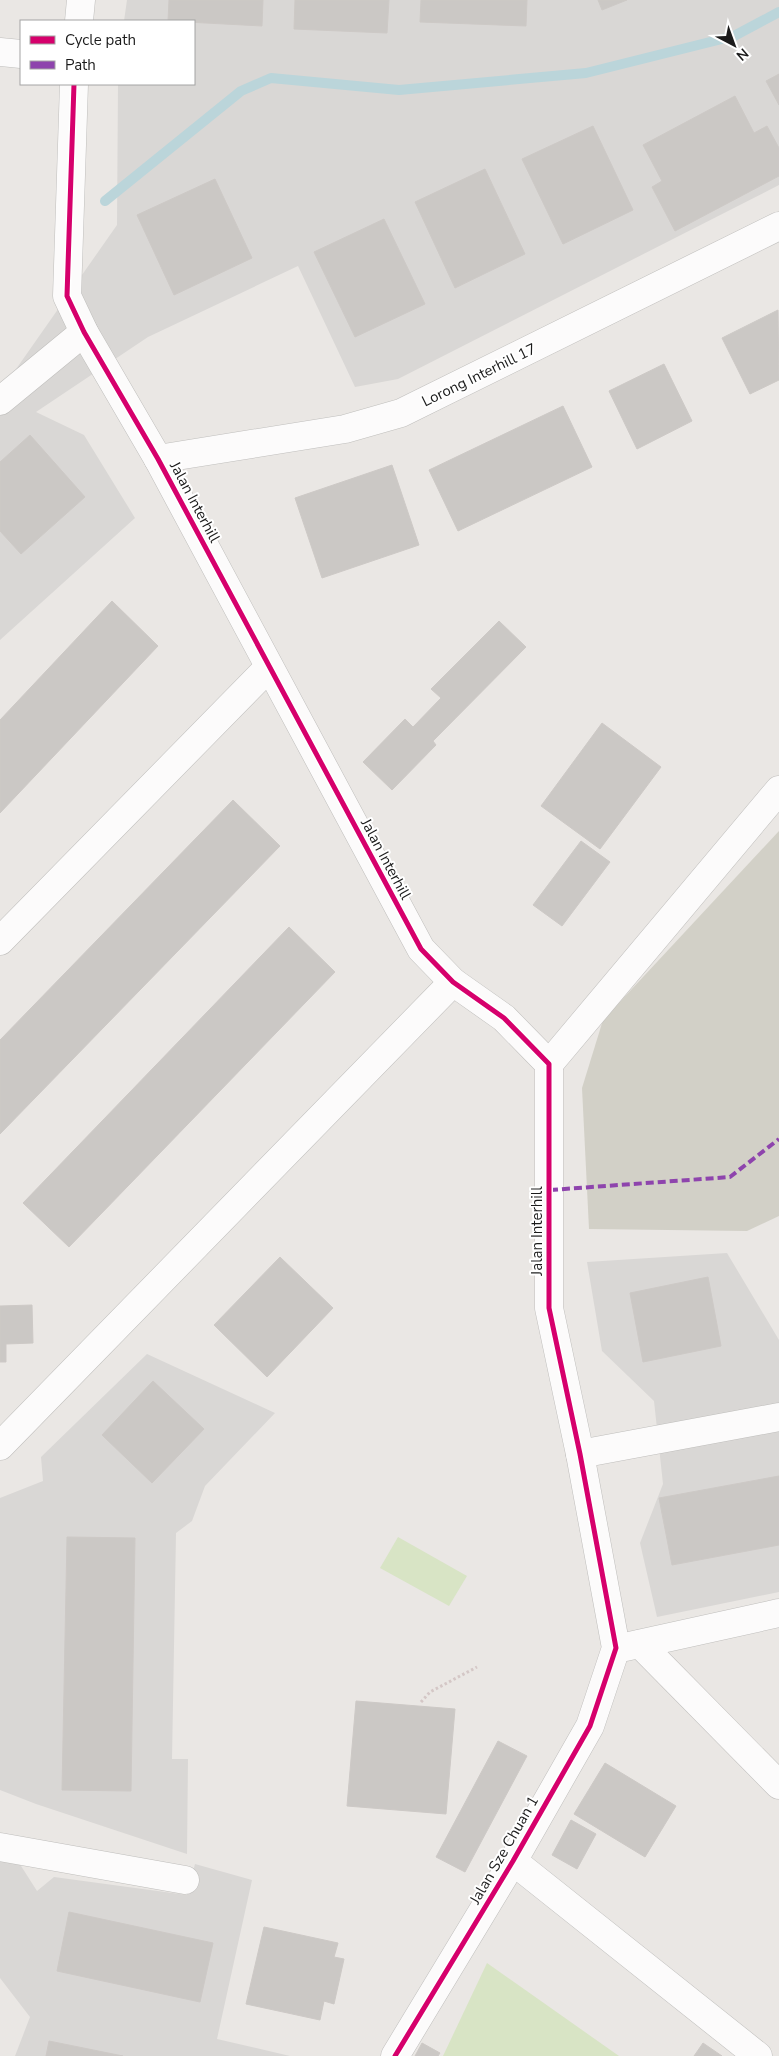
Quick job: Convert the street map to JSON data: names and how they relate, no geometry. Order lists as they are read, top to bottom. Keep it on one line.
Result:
{"streets":{"street":["Lorong Interhill 17","Jalan Interhill","Jalan Sze Chuan 1"]},"crossings":[["Lorong Interhill 17","Jalan Interhill"],["Jalan Interhill","Jalan Sze Chuan 1"]],"legend":["Cycle path","Path"],"north":"bottom right"}
